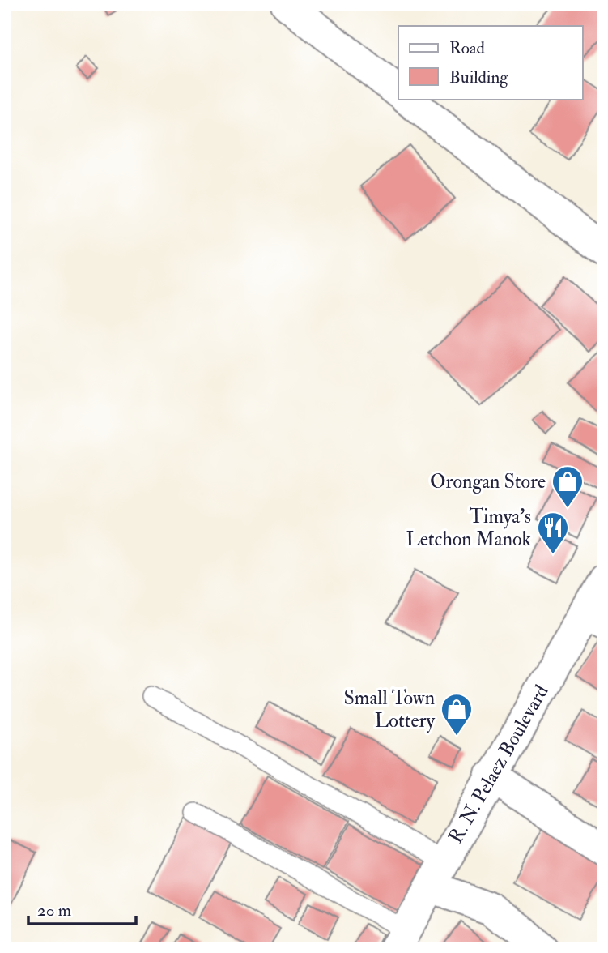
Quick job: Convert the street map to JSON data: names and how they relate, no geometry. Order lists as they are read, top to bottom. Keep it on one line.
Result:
{"streets":{"street":["R. N. Pelaez Boulevard"]},"places":{"shop":["Orongan Store","Small Town Lottery"],"restaurant":["Timya's Letchon Manok"]},"legend":["Road","Building"],"scale_bar":"20 m"}
